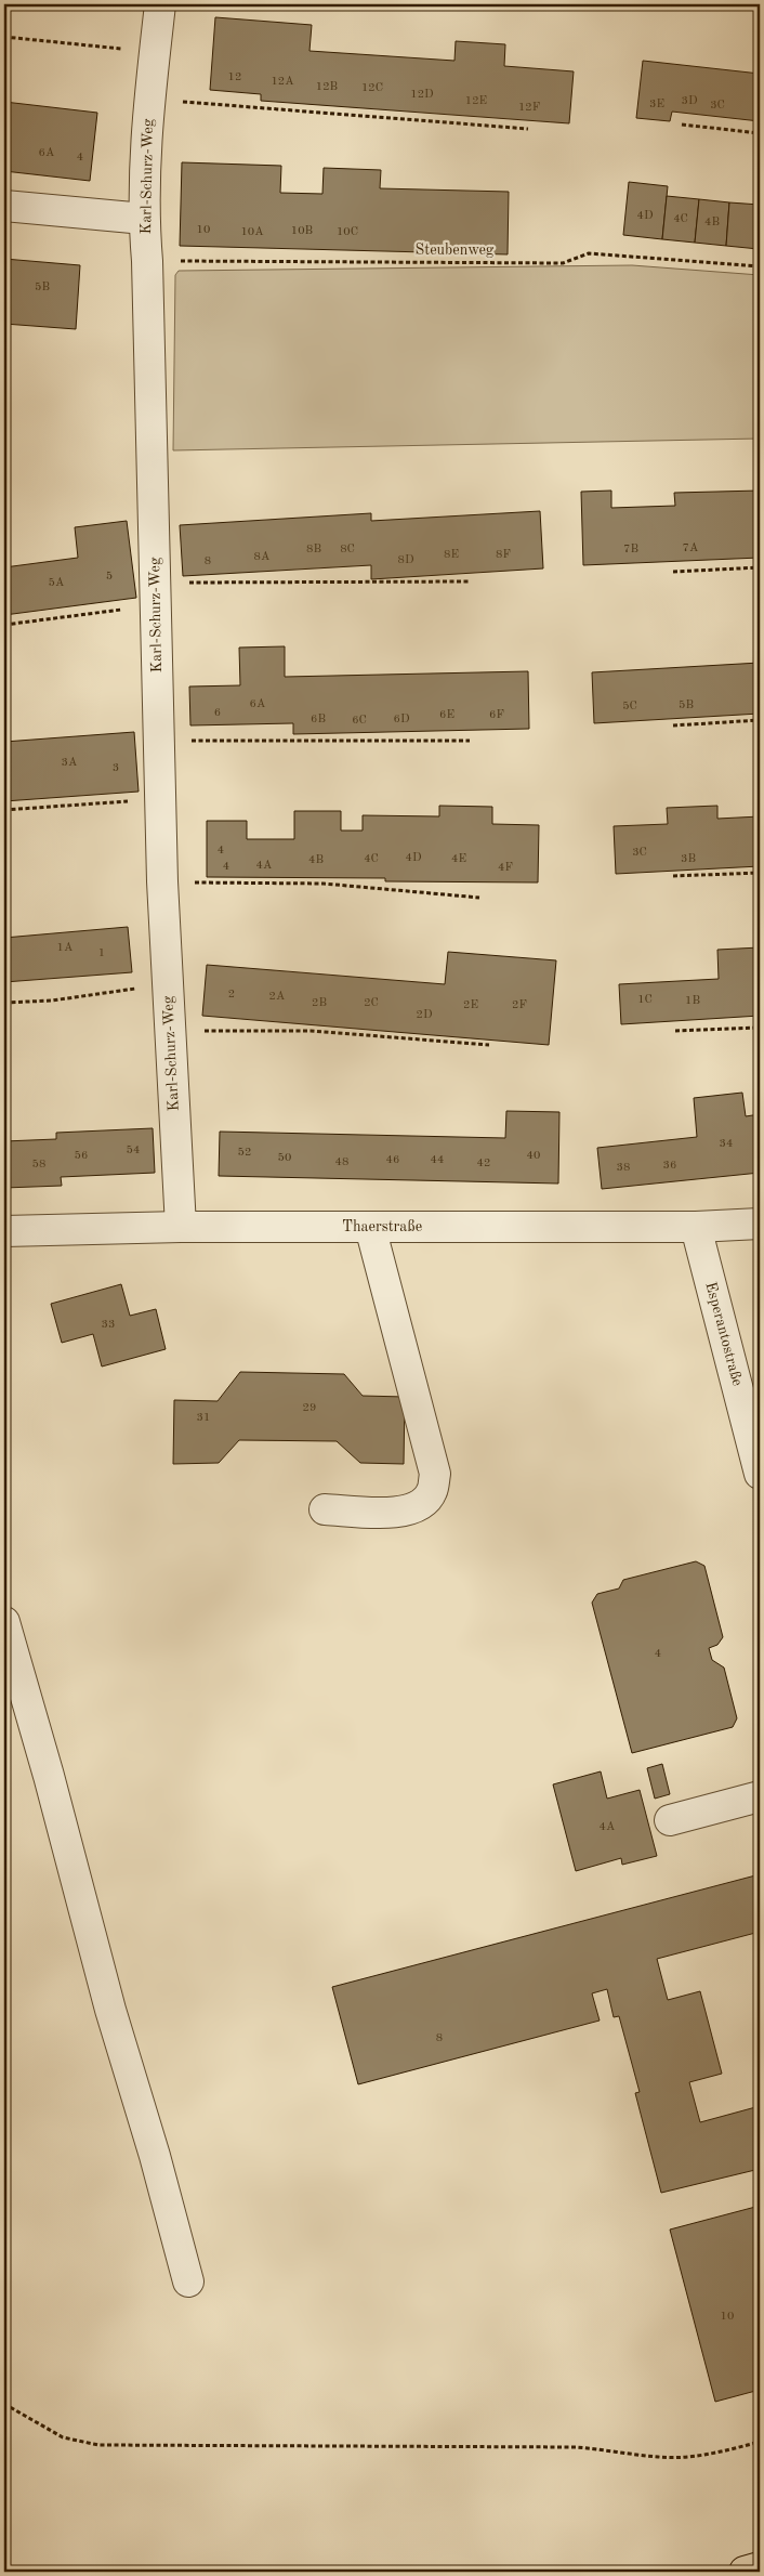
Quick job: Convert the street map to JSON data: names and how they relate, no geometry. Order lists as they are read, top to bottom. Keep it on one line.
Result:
{"streets":{"street":["Karl-Schurz-Weg","Thaerstraße","Esperantostraße"],"path":["Steubenweg"]},"crossings":[["Karl-Schurz-Weg","Steubenweg"],["Karl-Schurz-Weg","Thaerstraße"],["Thaerstraße","Esperantostraße"]],"house_numbers":["12","12A","12B","12C","12D","12E","3D","3E","3C","12F","6A","4","4D","4C","4B","10","10B","10A","10C","5B","7A","8B","8C","7B","8E","8F","8A","8D","8","5","5A","6A","5B","5C","6","6E","6F","6B","6D","6C","3A","3","4","3C","4D","4C","4E","3B","4B","4A","4","4F","1A","1","2","2A","1C","1B","2B","2C","2E","2F","2D","34","54","52","56","40","50","46","44","48","42","58","36","38","33","29","31","4","4A","8","10"]}
